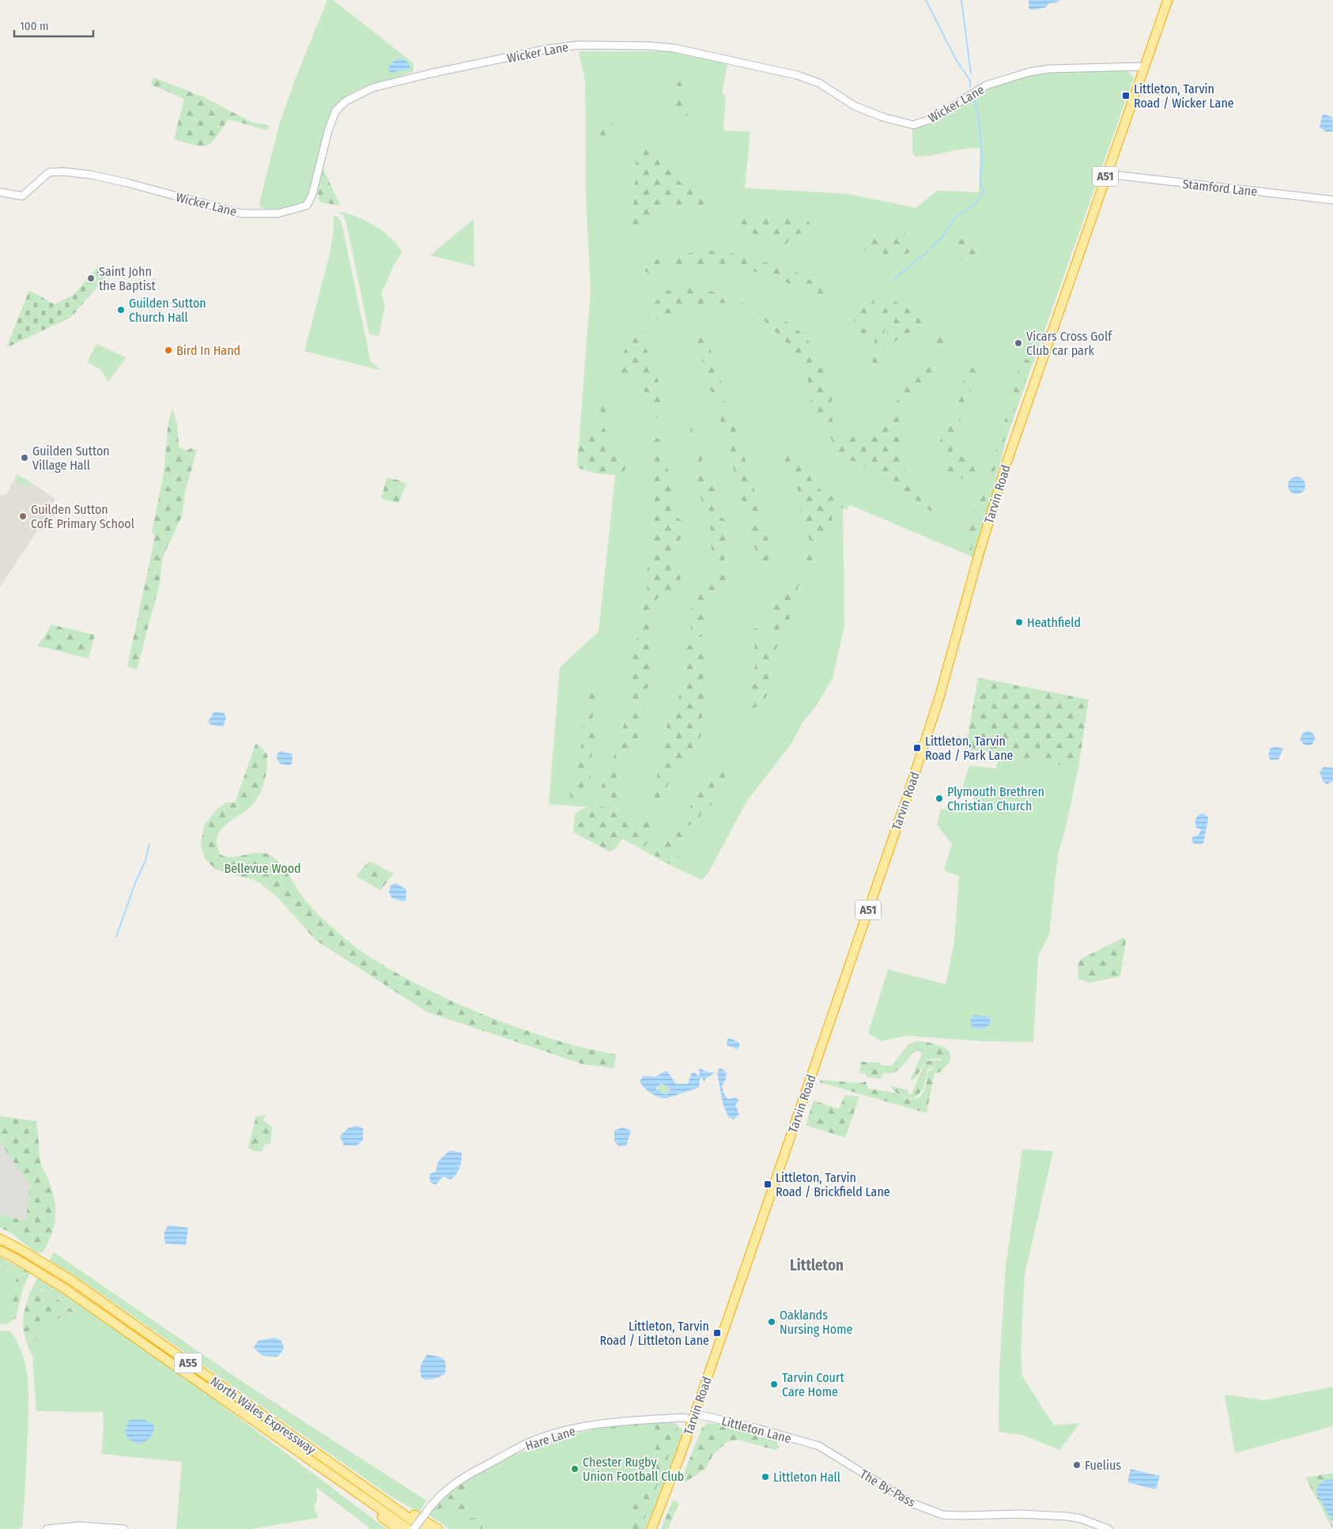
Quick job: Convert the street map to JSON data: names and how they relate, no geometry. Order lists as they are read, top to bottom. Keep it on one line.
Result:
{"streets":{"highway":["A51","Tarvin Road","A55","North Wales Expressway"],"street":["Wicker Lane","Stamford Lane","Littleton Lane","Hare Lane","The By-Pass"]},"crossings":[["Wicker Lane","Tarvin Road"],["Stamford Lane","Tarvin Road"],["Tarvin Road","Littleton Lane"],["Tarvin Road","Hare Lane"],["Littleton Lane","Hare Lane"],["Littleton Lane","The By-Pass"]],"districts":["Littleton"],"parks":["Bellevue Wood"],"places":{"transit":["Littleton, Tarvin Road / Wicker Lane","Littleton, Tarvin Road / Park Lane","Littleton, Tarvin Road / Brickfield Lane","Littleton, Tarvin Road / Littleton Lane"],"other":["Saint John the Baptist","Guilden Sutton Church Hall","Vicars Cross Golf Club car park","Bird In Hand","Guilden Sutton Village Hall","Guilden Sutton CofE Primary School","Heathfield","Plymouth Brethren Christian Church","Oaklands Nursing Home","Tarvin Court Care Home","Fuelius","Chester Rugby Union Football Club","Littleton Hall"]},"scale_bar":"100 m"}
